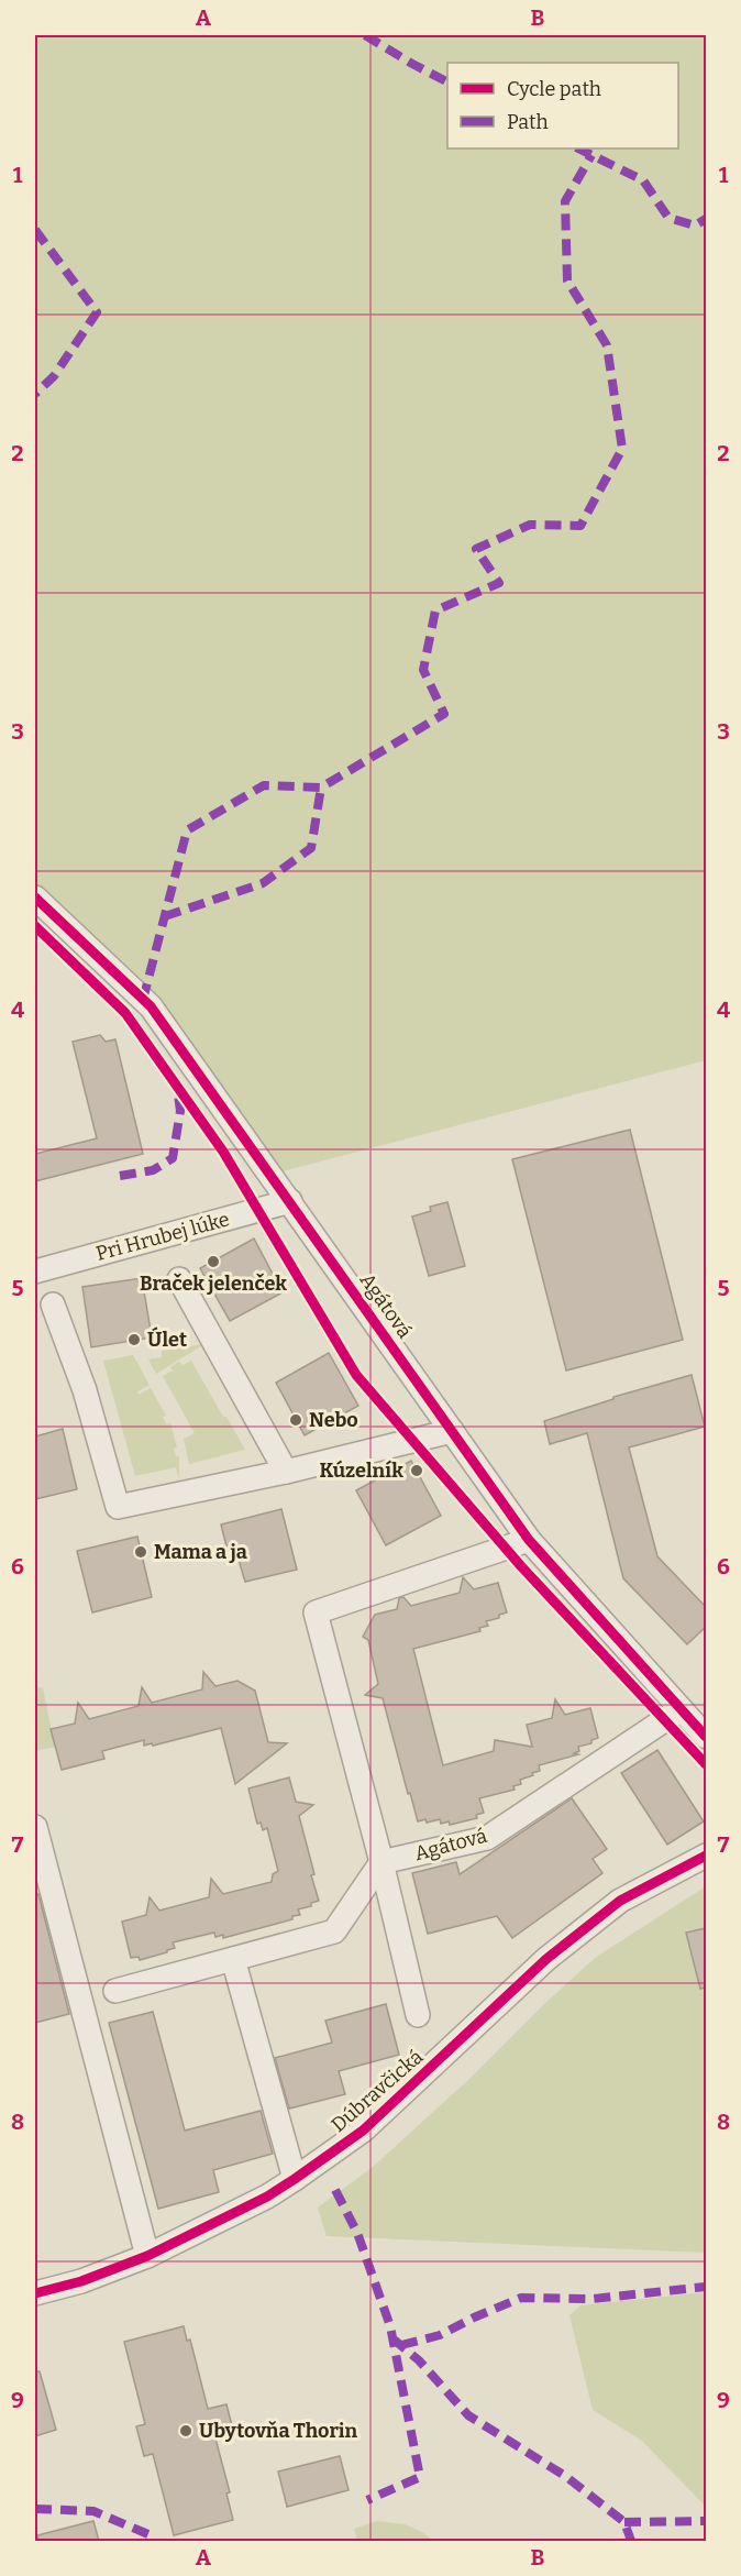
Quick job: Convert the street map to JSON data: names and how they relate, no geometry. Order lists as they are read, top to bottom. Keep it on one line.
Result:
{"streets":{"street":["Pri Hrubej lúke","Agátová","Dúbravčická"]},"crossings":[["Pri Hrubej lúke","Agátová"]],"places":["Braček jelenček","Úlet","Nebo","Kúzelník","Mama a ja","Ubytovňa Thorin"],"legend":["Cycle path","Path"],"grid":{"columns":["A","B"],"rows":["1","2","3","4","5","6","7","8","9"]}}
